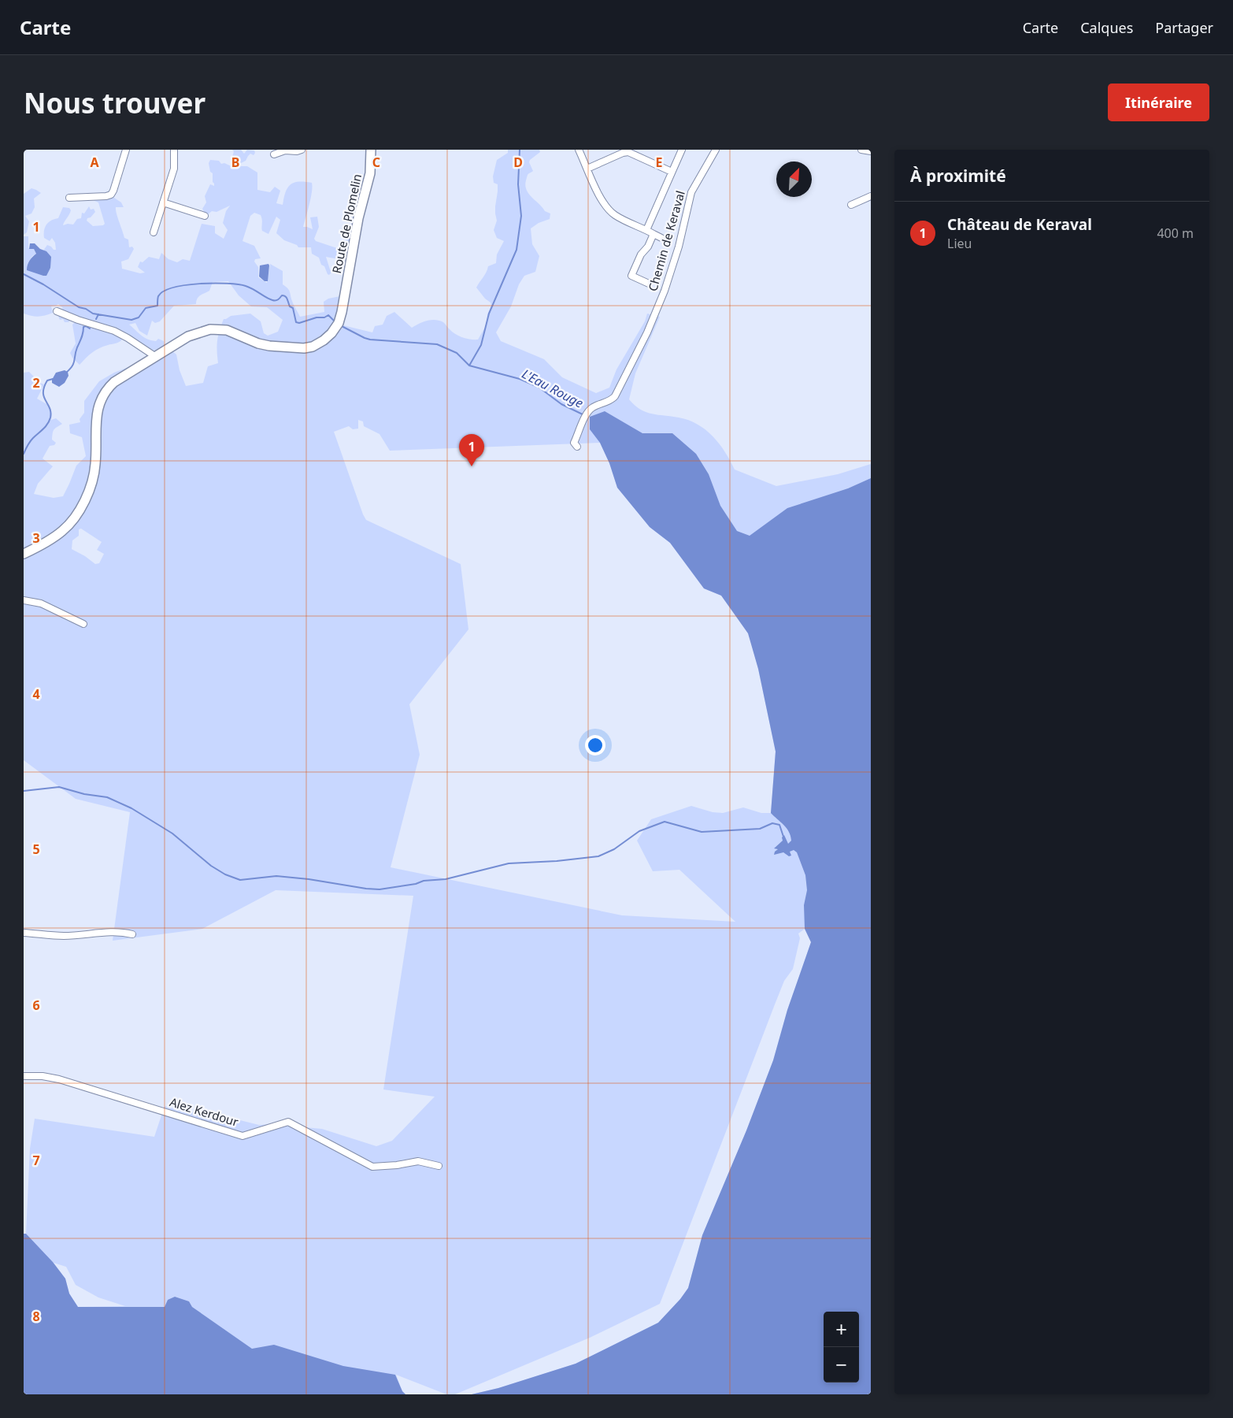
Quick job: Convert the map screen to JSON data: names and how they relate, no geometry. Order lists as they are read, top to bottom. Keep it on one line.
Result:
{"streets":{"street":["Route de Plomelin","Chemin de Keraval","Alez Kerdour"]},"water":["L'Eau Rouge"],"north":"top right","page":{"header":"Carte","nav":["Carte","Calques","Partager"],"buttons":"Itinéraire","title":"Nous trouver","heading":"À proximité","list":[{"mark":"1","name":"Château de Keraval","note":"Lieu","value":"400 m"}],"pins":"1","map_buttons":["+","−"]},"grid":{"columns":["A","B","C","D","E"],"rows":["1","2","3","4","5","6","7","8"]}}
